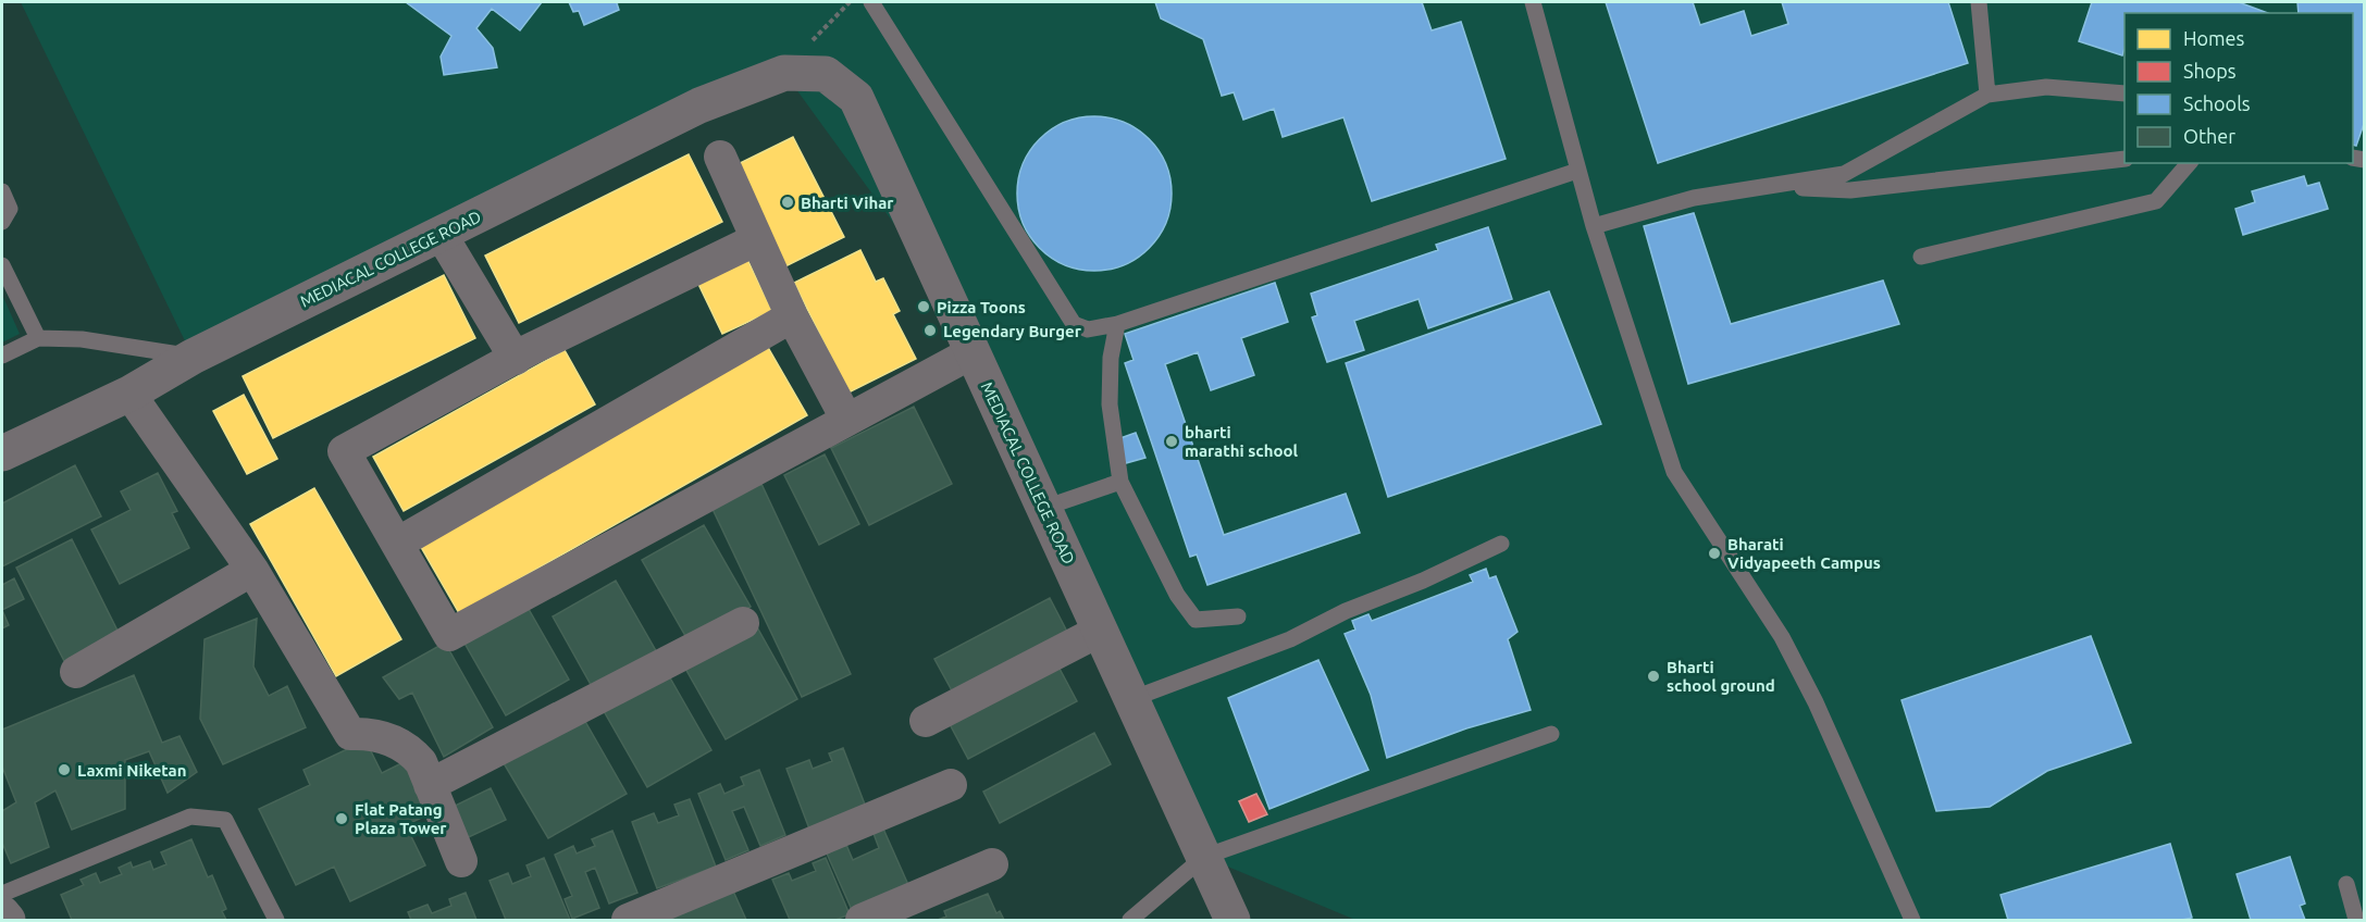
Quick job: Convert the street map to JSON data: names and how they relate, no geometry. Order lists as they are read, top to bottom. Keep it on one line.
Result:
{"streets":{"street":["MEDIACAL COLLEGE ROAD"]},"places":["Bharti Vihar","Pizza Toons","Legendary Burger","bharti marathi school","Bharati Vidyapeeth Campus","Bharti school ground","Laxmi Niketan","Flat Patang Plaza Tower"],"legend":["Homes","Shops","Schools","Other"]}
